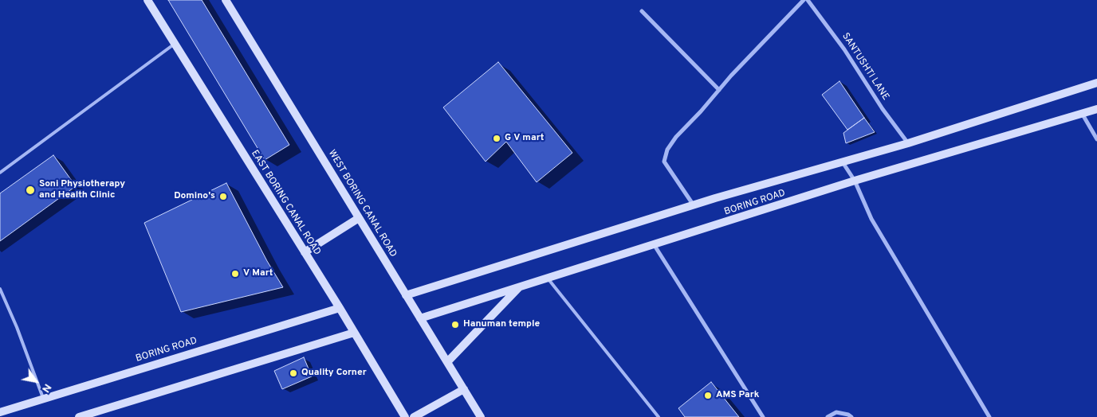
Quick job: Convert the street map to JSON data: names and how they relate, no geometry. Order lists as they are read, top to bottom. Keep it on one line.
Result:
{"streets":{"street":["SANTUSHTI LANE","EAST BORING CANAL ROAD","BORING ROAD","WEST BORING CANAL ROAD"]},"crossings":[["EAST BORING CANAL ROAD","BORING ROAD"],["BORING ROAD","WEST BORING CANAL ROAD"]],"places":["G V mart","Soni Physiotherapy and Health Clinic","Domino's","V Mart","Hanuman temple","Quality Corner","AMS Park"],"north":"bottom right"}
